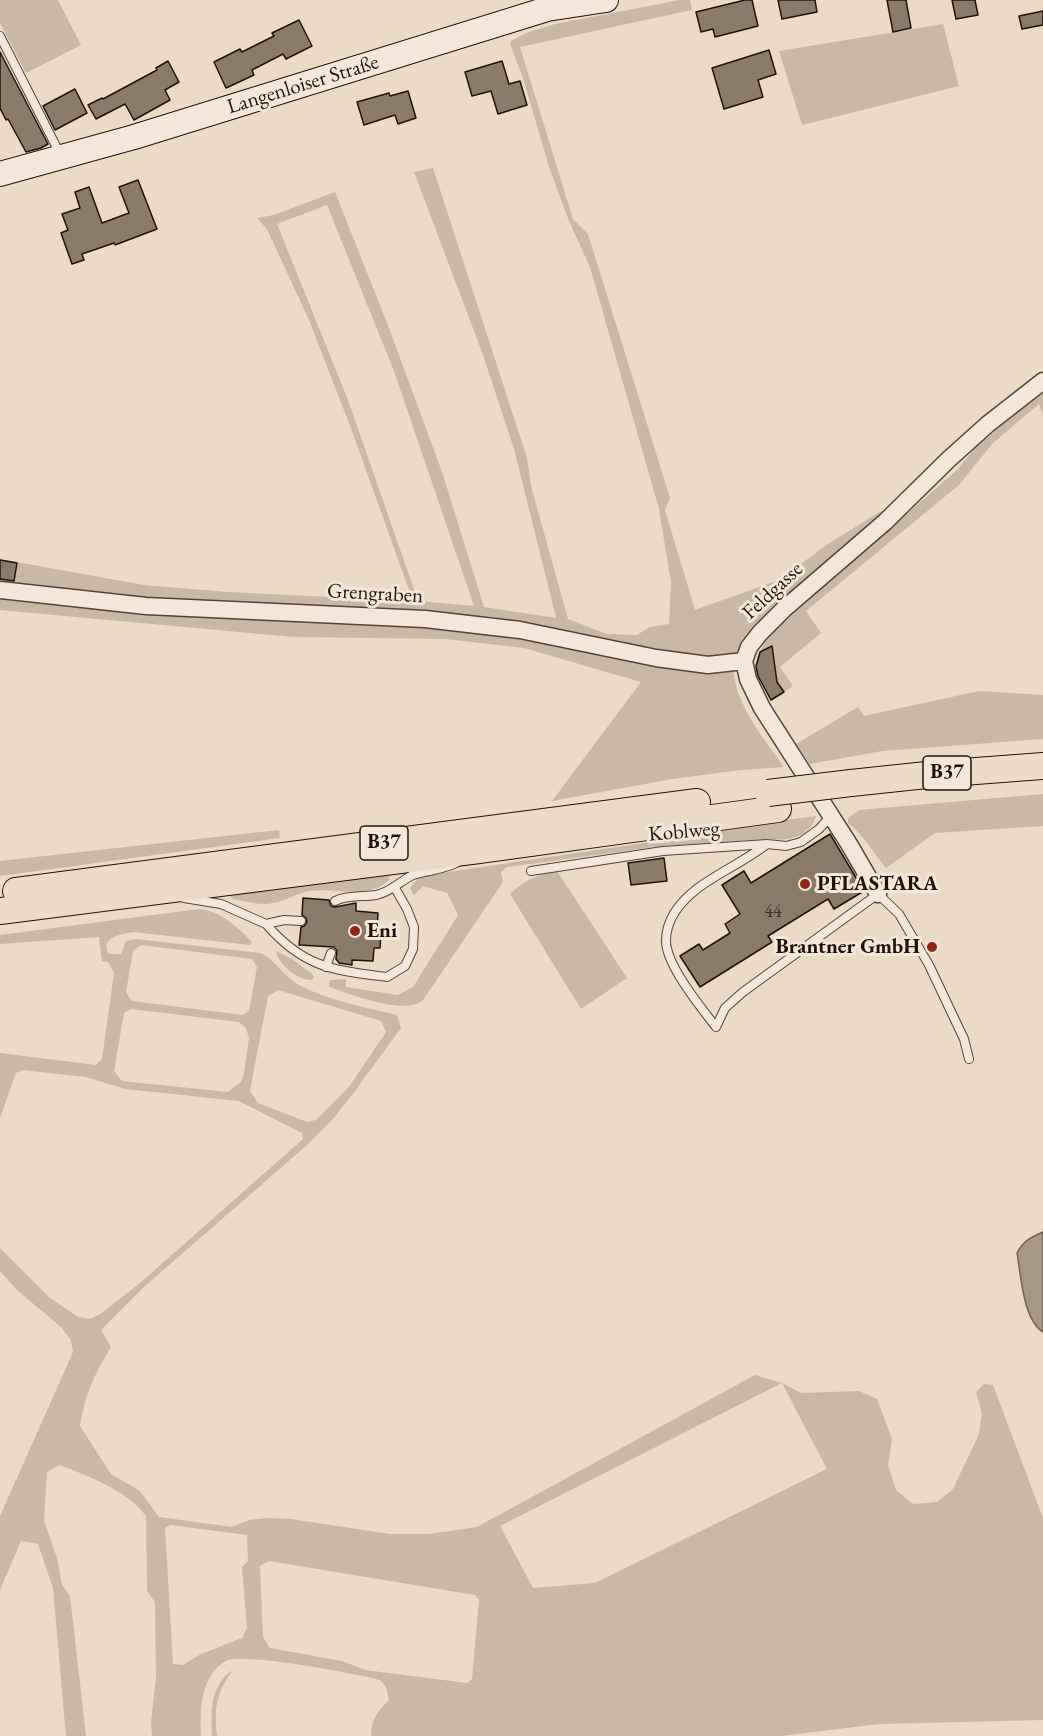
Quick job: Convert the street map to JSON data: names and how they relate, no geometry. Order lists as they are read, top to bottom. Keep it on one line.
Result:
{"streets":{"main road":["B37"],"street":["Langenloiser Straße","Feldgasse","Grengraben"],"lane":["Koblweg"]},"crossings":[["Feldgasse","Grengraben"]],"places":["PFLASTARA","Eni","Brantner GmbH"],"house_numbers":["44"]}
